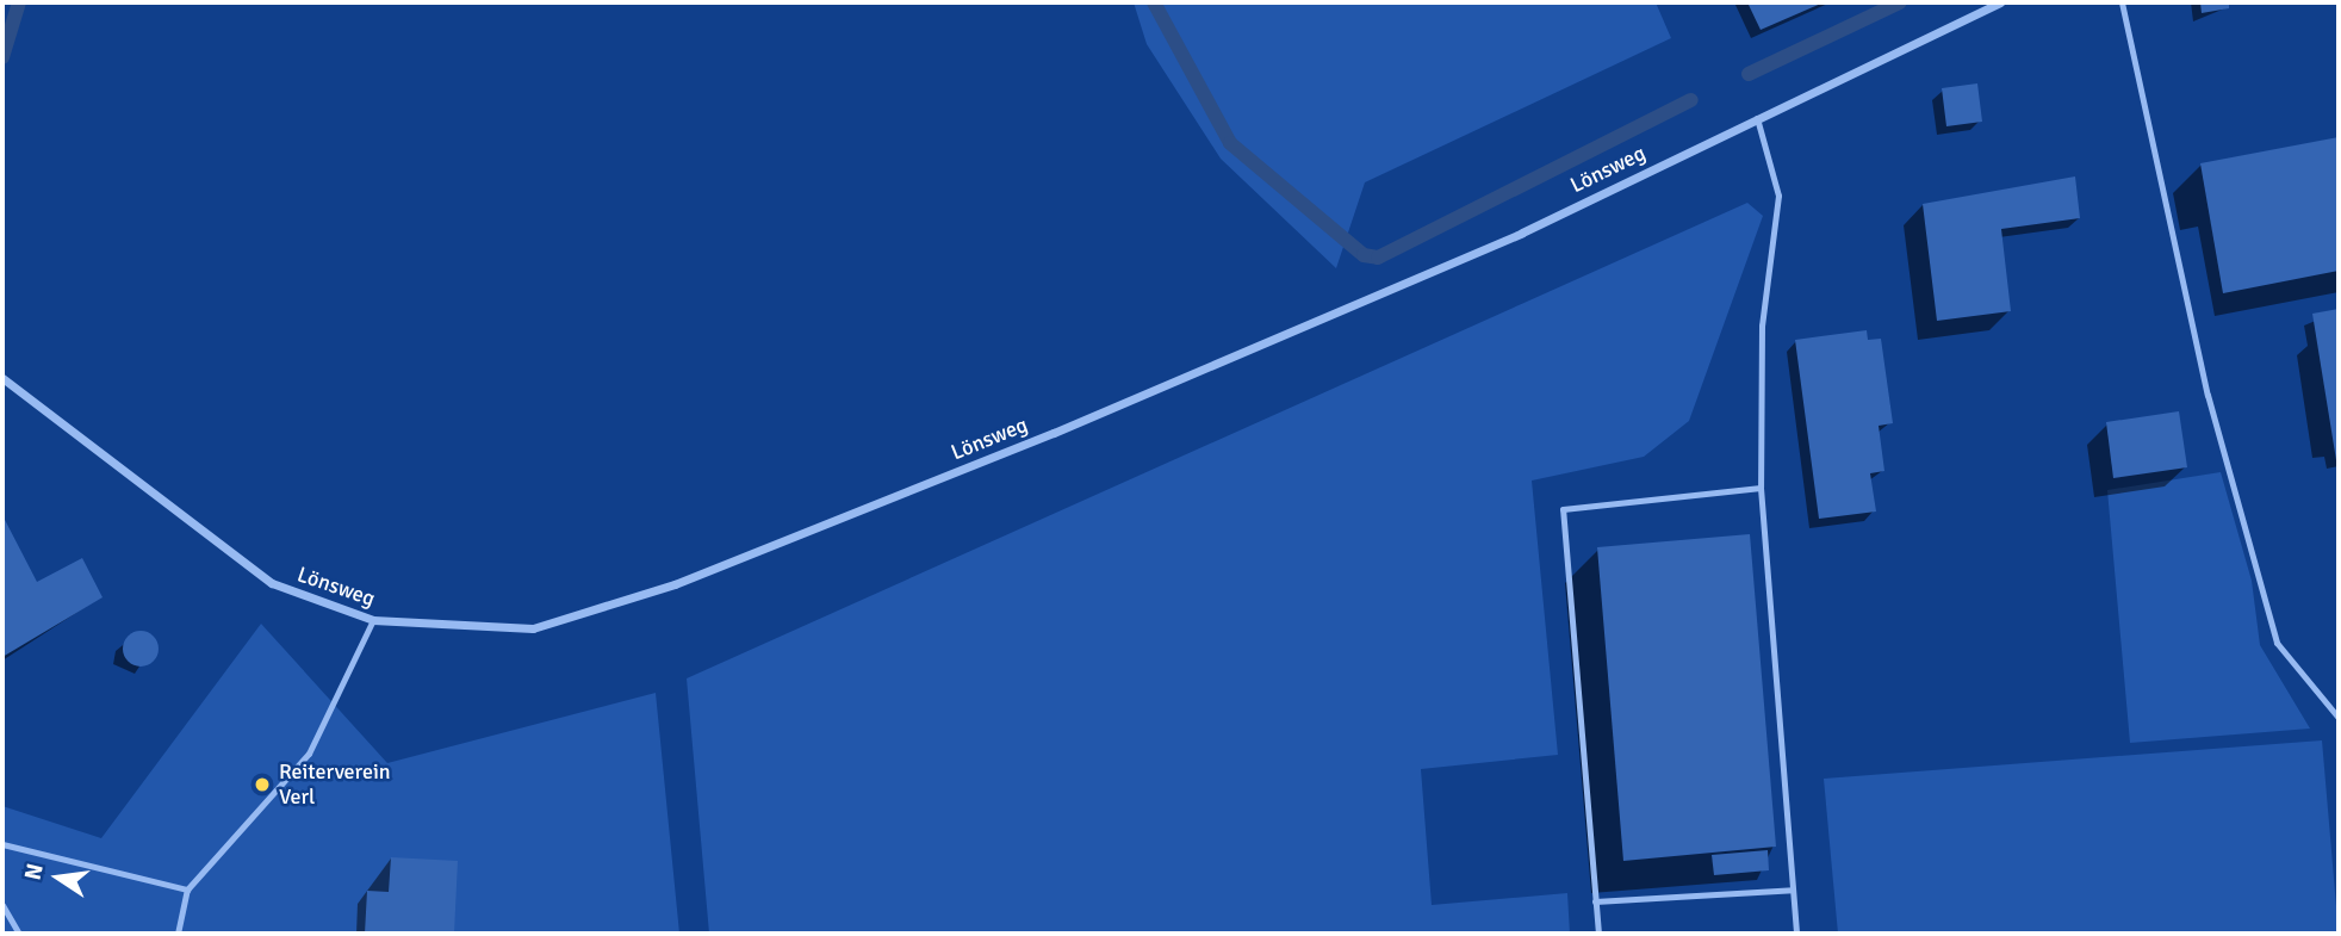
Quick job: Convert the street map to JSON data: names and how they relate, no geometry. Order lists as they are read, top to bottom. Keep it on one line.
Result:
{"streets":{"street":["Lönsweg"]},"places":["Reiterverein Verl"],"north":"left"}
